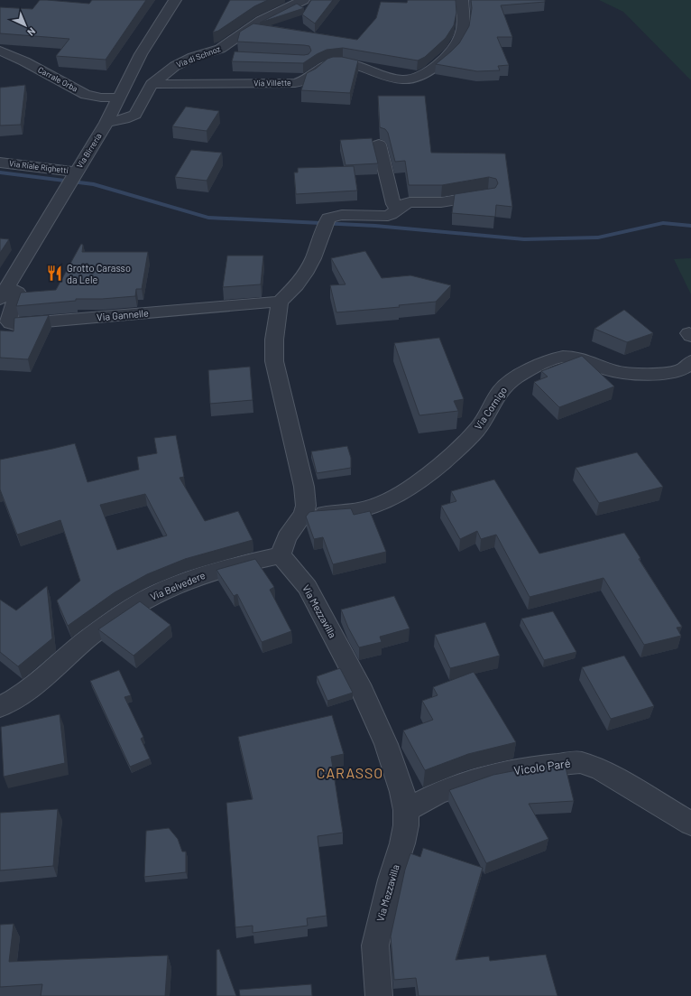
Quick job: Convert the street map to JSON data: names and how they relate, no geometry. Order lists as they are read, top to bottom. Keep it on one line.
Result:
{"streets":{"street":["Via di Schnoz","Carrale Orba","Via Villette","Via Birreria","Via Riale Righetti","Via Gannelle","Via Cornigo","Via Belvedere","Via Mezzavilla","Vicolo Paré"]},"crossings":[["Via di Schnoz","Via Villette"],["Carrale Orba","Via Birreria"],["Via Birreria","Via Riale Righetti"],["Via Birreria","Via Gannelle"],["Via Belvedere","Via Mezzavilla"],["Via Mezzavilla","Vicolo Paré"]],"districts":["CARASSO"],"places":{"restaurant":["Grotto Carasso da Lele"]},"north":"bottom right"}
